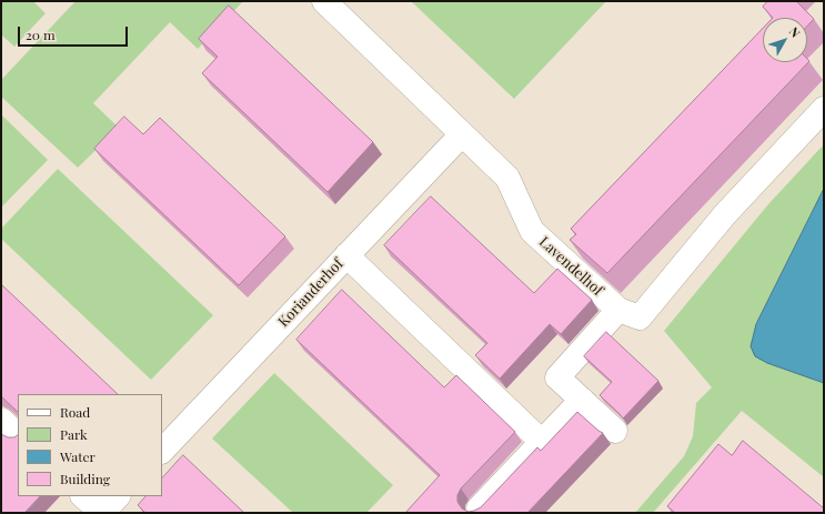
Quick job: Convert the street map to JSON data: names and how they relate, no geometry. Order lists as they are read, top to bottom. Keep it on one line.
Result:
{"streets":{"street":["Lavendelhof","Korianderhof"]},"crossings":[["Lavendelhof","Korianderhof"]],"legend":["Road","Park","Water","Building"],"scale_bar":"20 m","north":"top right"}
